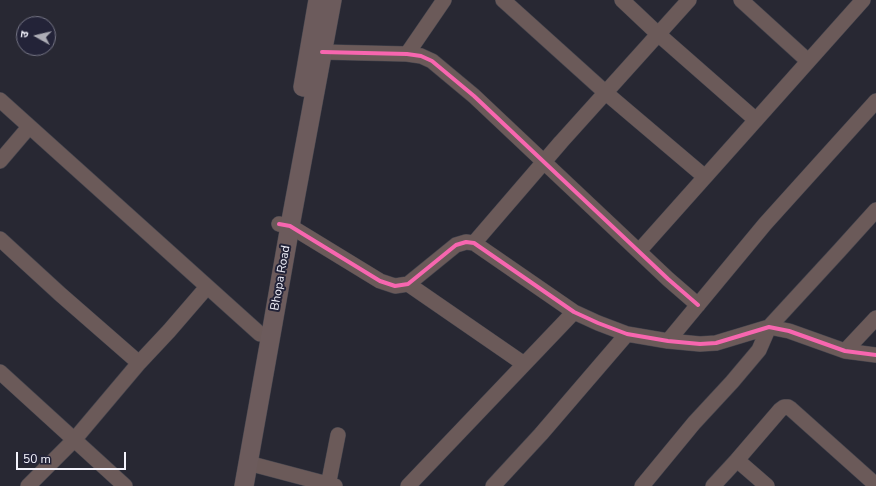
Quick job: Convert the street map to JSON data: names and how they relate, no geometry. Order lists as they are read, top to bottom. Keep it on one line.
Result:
{"streets":{"main road":["Bhopa Road"]},"scale_bar":"50 m","north":"left"}
